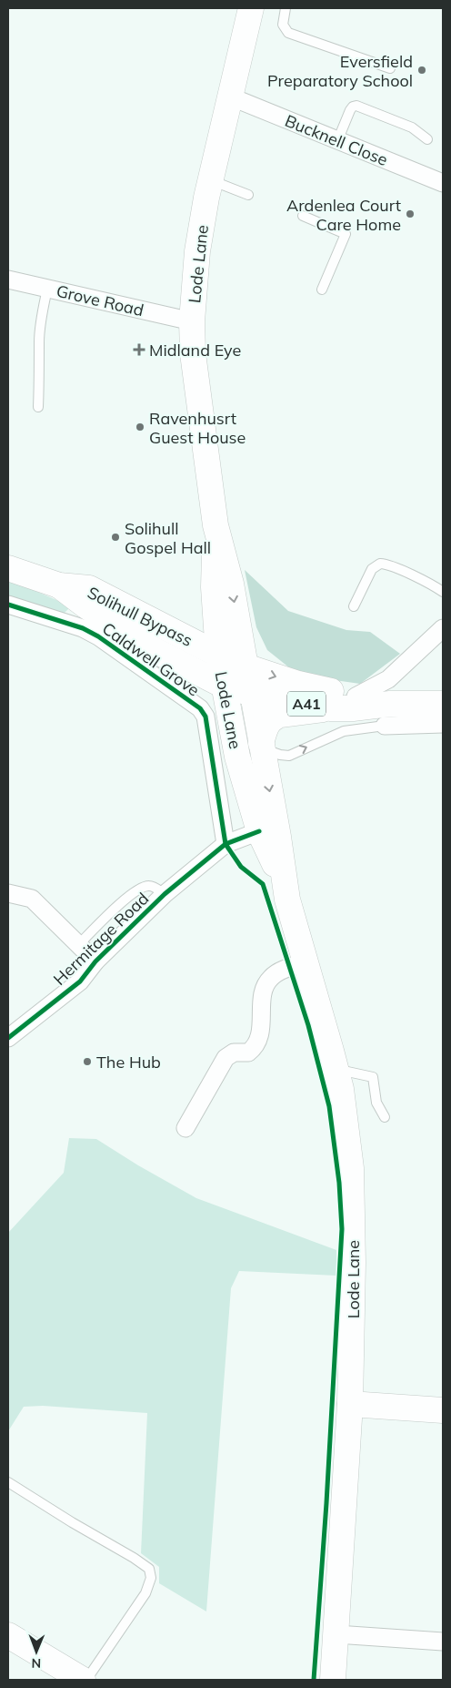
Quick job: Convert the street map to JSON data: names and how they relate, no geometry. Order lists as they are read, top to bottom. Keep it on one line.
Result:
{"streets":{"main road":["Lode Lane","Solihull Bypass","A41"],"street":["Bucknell Close","Grove Road","Caldwell Grove","Hermitage Road"]},"crossings":[["Bucknell Close","Lode Lane"],["Lode Lane","Grove Road"],["Lode Lane","Solihull Bypass"],["Lode Lane","A41"],["Lode Lane","Hermitage Road"],["Solihull Bypass","A41"],["Caldwell Grove","Hermitage Road"]],"places":{"other":["Eversfield Preparatory School","Ardenlea Court Care Home","Ravenhusrt Guest House","Solihull Gospel Hall","The Hub"],"health":["Midland Eye"]},"north":"bottom"}
